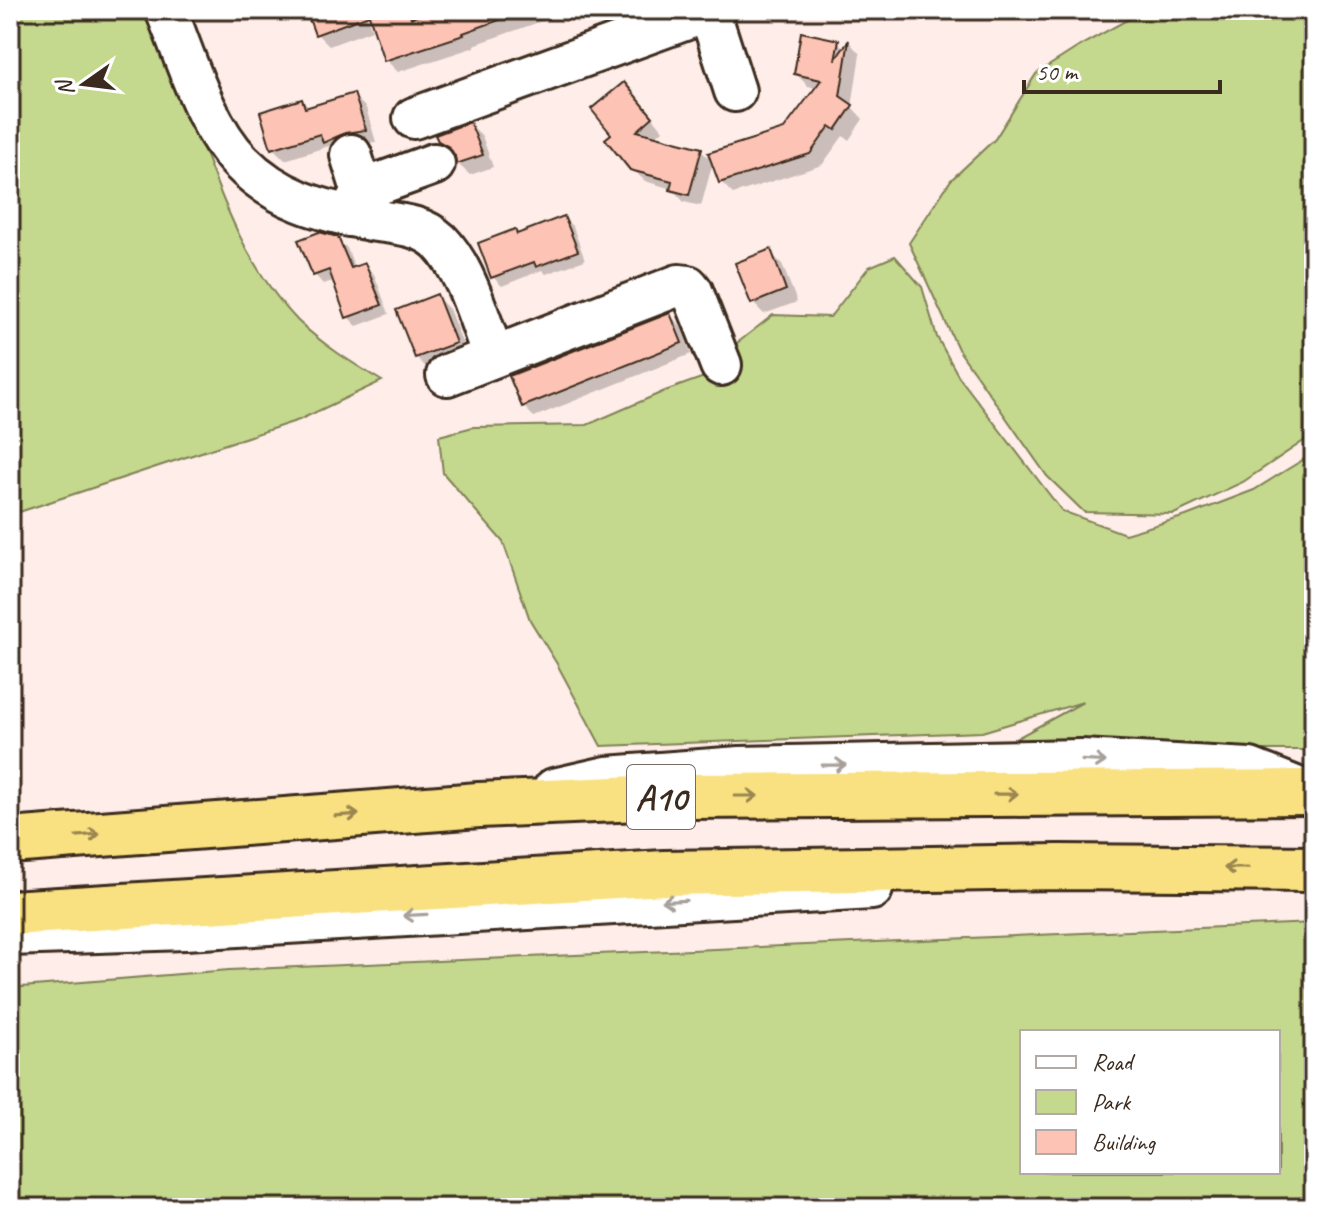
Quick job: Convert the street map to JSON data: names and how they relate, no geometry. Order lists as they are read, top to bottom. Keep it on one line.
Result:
{"streets":{"highway":["A10"]},"legend":["Road","Park","Building"],"scale_bar":"50 m","north":"left"}
